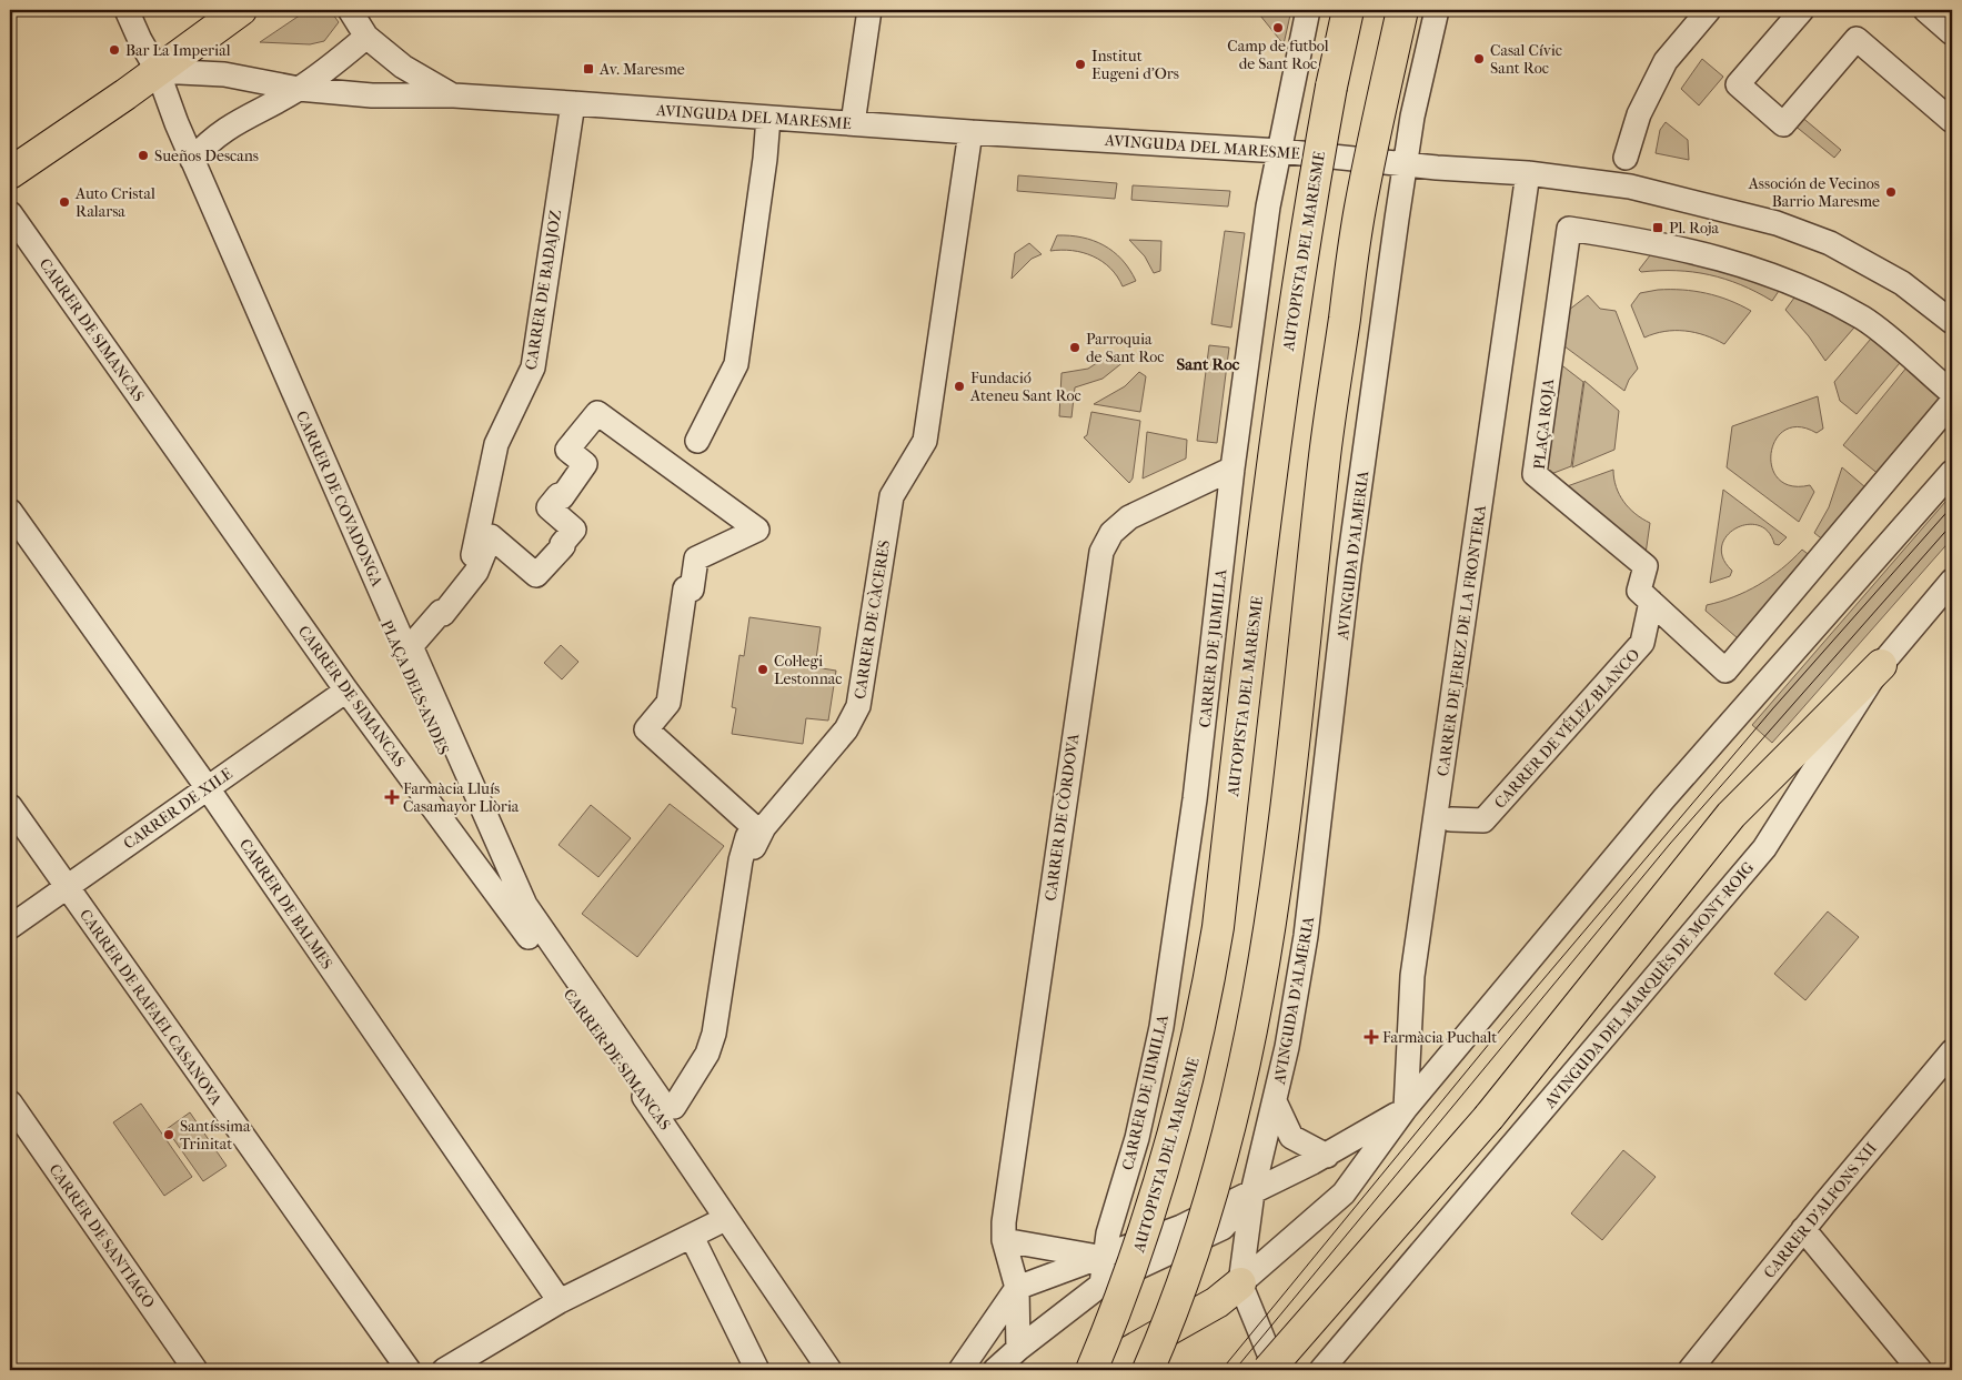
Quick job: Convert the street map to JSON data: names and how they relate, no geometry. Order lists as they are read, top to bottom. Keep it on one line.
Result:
{"streets":{"main road":["AUTOPISTA DEL MARESME"],"street":["AVINGUDA DEL MARESME","CARRER DE BADAJOZ","CARRER DE SIMANCAS","PLAÇA ROJA","CARRER DE COVADONGA","AVINGUDA D'ALMERIA","CARRER DE CÀCERES","CARRER DE JEREZ DE LA FRONTERA","CARRER DE JUMILLA","PLAÇA DELS ANDES","CARRER DE VÉLEZ BLANCO","CARRER DE XILE","CARRER DE CÒRDOVA","CARRER DE BALMES","AVINGUDA DEL MARQUÈS DE MONT-ROIG","CARRER DE RAFAEL CASANOVA","CARRER D'ALFONS XII","CARRER DE SANTIAGO"]},"crossings":[["AVINGUDA DEL MARESME","CARRER DE BADAJOZ"],["AVINGUDA DEL MARESME","CARRER DE COVADONGA"],["AVINGUDA DEL MARESME","AVINGUDA D'ALMERIA"],["AVINGUDA DEL MARESME","CARRER DE CÀCERES"],["AVINGUDA DEL MARESME","CARRER DE JEREZ DE LA FRONTERA"],["AVINGUDA DEL MARESME","CARRER DE JUMILLA"],["CARRER DE BADAJOZ","CARRER DE COVADONGA"],["CARRER DE SIMANCAS","CARRER DE COVADONGA"],["CARRER DE SIMANCAS","CARRER DE CÀCERES"],["CARRER DE SIMANCAS","CARRER DE XILE"],["PLAÇA ROJA","CARRER DE VÉLEZ BLANCO"],["CARRER DE JUMILLA","CARRER DE CÒRDOVA"],["CARRER DE XILE","CARRER DE BALMES"],["CARRER DE XILE","CARRER DE RAFAEL CASANOVA"]],"districts":["Sant Roc"],"places":{"other":["Camp de futbol de Sant Roc","Bar La Imperial","Casal Cívic Sant Roc","Institut Eugeni d'Ors","Sueños Descans","Associón de Vecinos Barrio Maresme","Auto Cristal Ralarsa","Parroquia de Sant Roc","Fundació Ateneu Sant Roc","Col·legi Lestonnac","Santíssima Trinitat"],"transit":["Av. Maresme","Pl. Roja"],"health":["Farmàcia Lluís Casamayor Llòria","Farmàcia Puchalt"]}}
